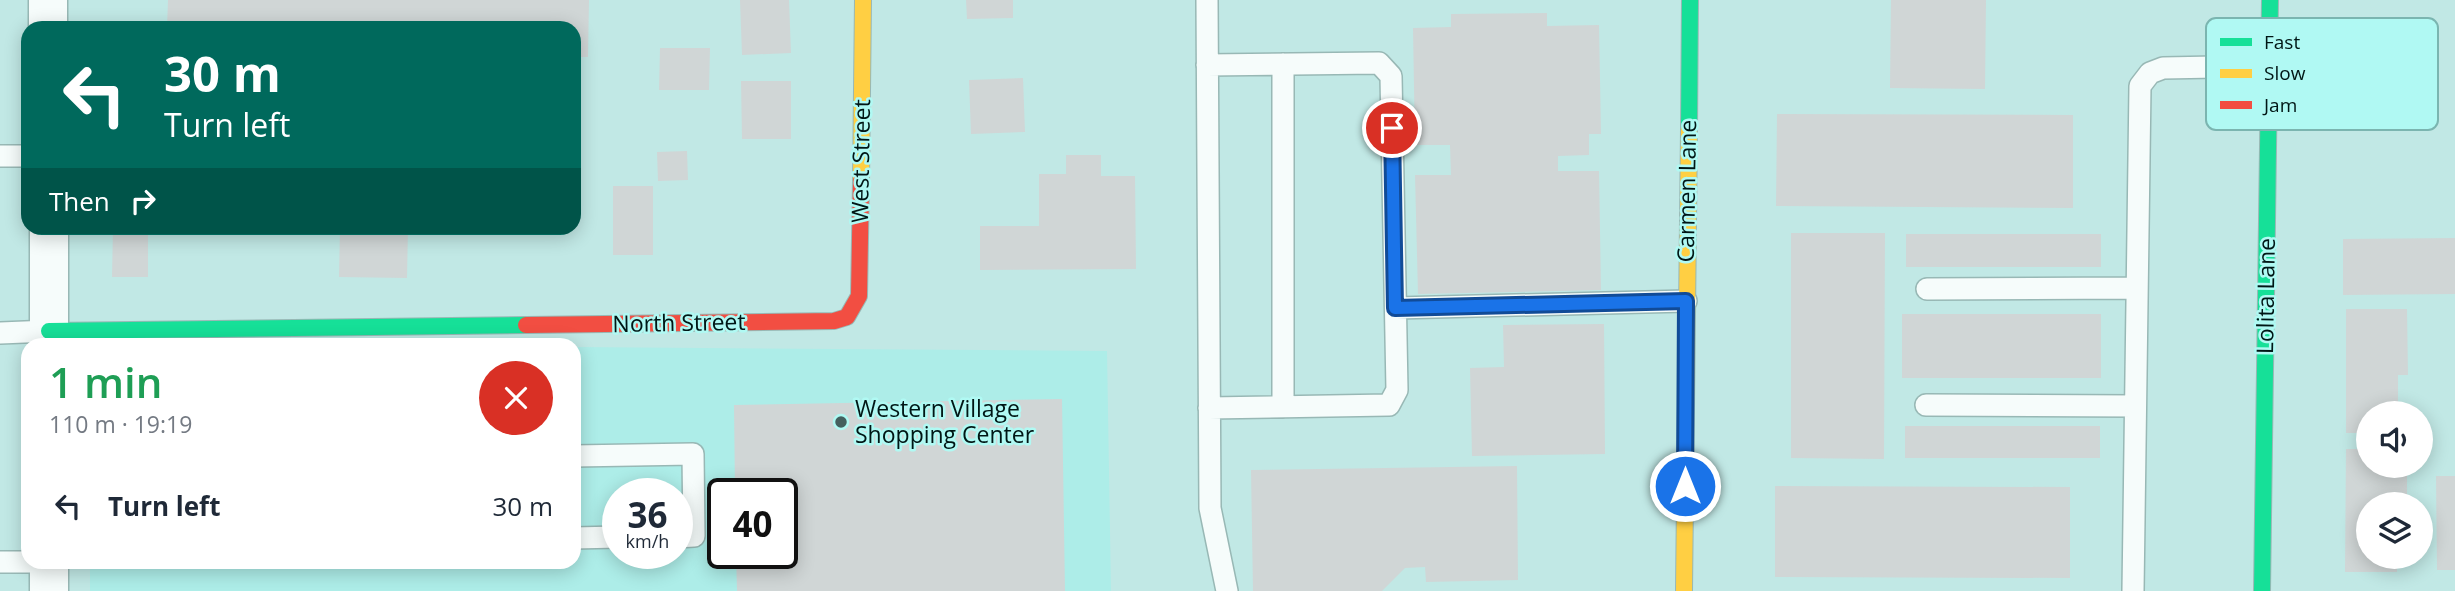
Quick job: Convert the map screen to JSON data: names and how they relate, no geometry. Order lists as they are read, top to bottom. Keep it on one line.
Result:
{"streets":{"street":["West Street","Carmen Lane","Lolita Lane","North Street"]},"crossings":[["West Street","North Street"]],"places":["Western Village Shopping Center"],"legend":["Fast","Slow","Jam"],"page":{"turn":["30 m","Turn left"],"then":"Then","heading":["1 min","110 m · 19:19"],"list":[{"name":"Turn left","value":"30 m"}],"speed":"36 km/h","limit":"40"}}
